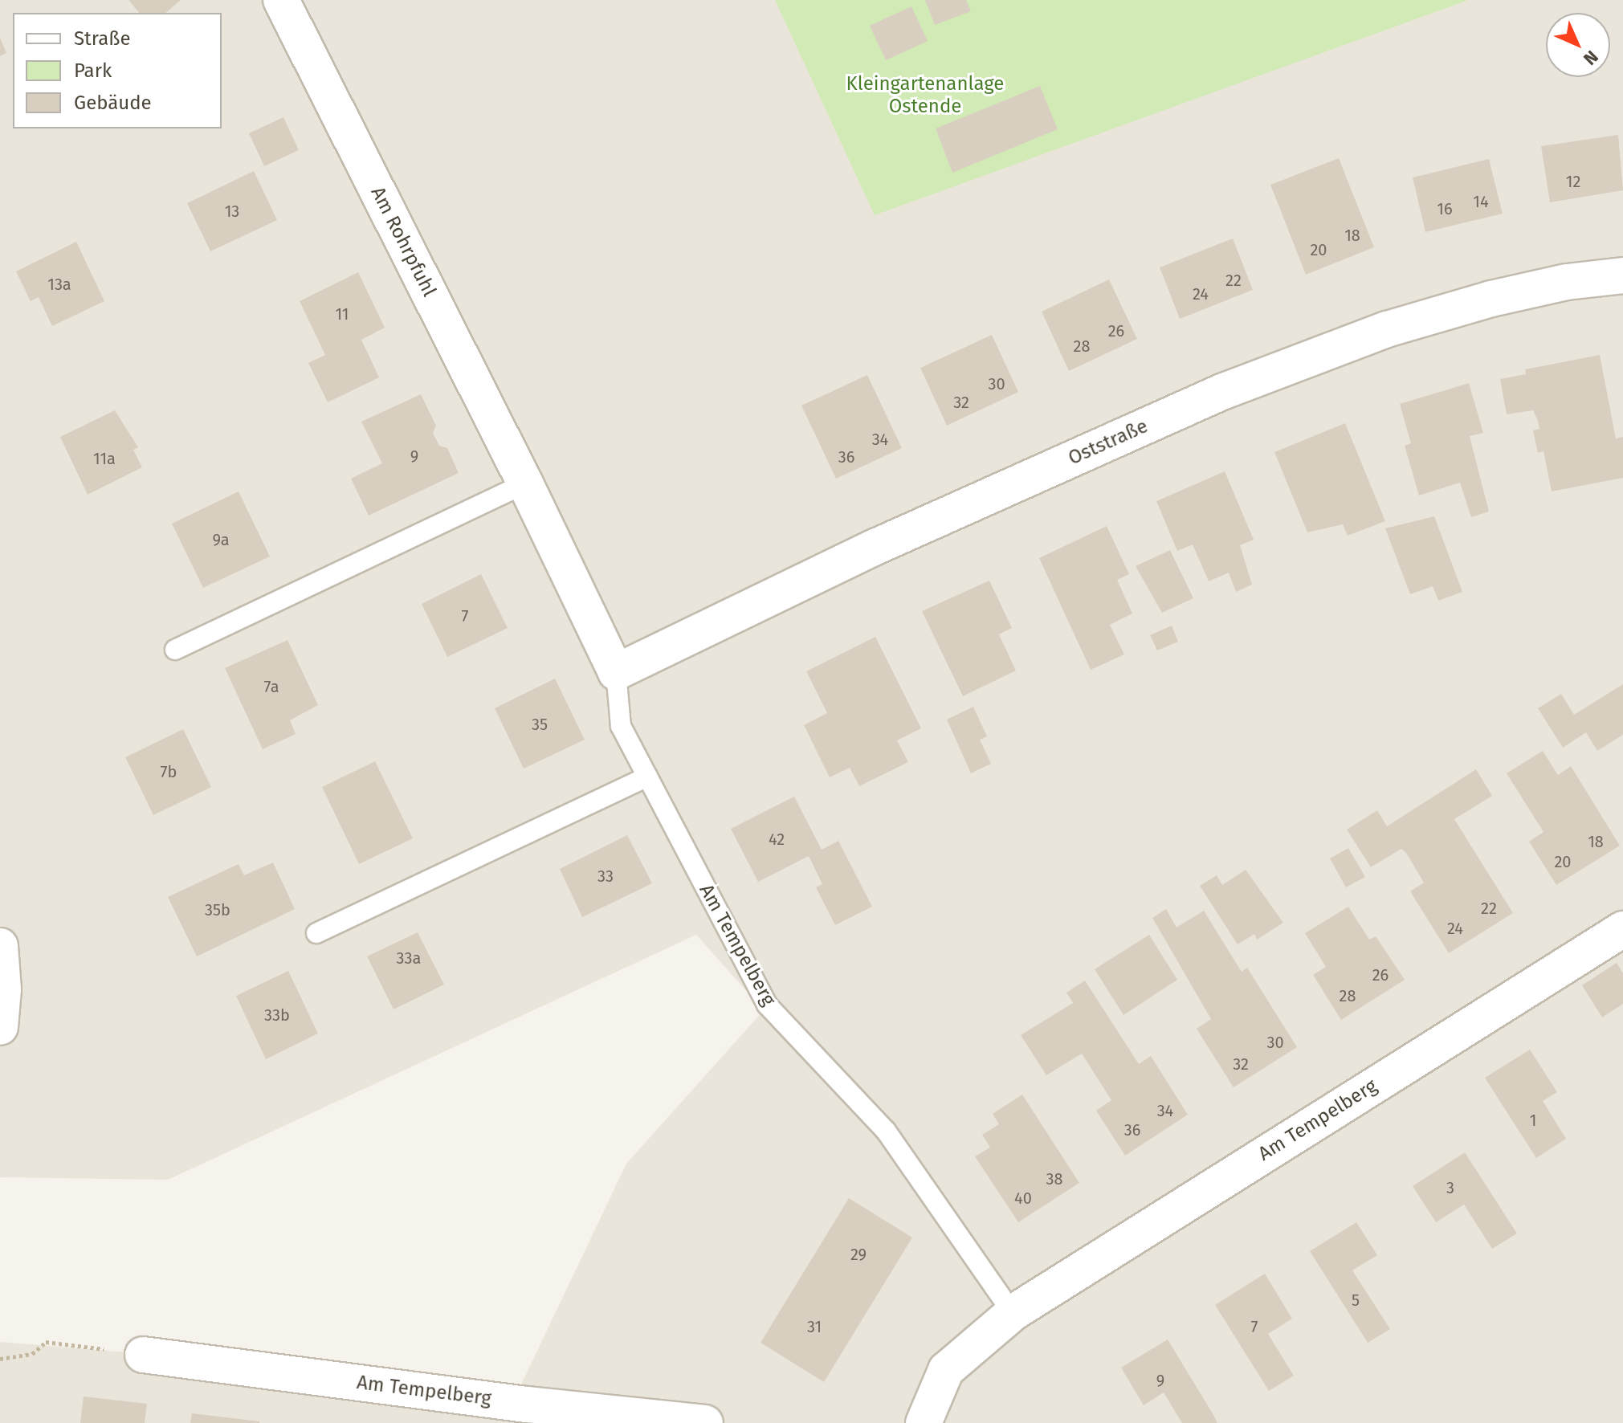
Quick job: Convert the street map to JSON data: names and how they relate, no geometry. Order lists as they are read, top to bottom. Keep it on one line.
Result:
{"streets":{"street":["Am Rohrpfuhl","Oststraße","Am Tempelberg"]},"crossings":[["Am Rohrpfuhl","Oststraße"],["Am Rohrpfuhl","Am Tempelberg"],["Oststraße","Am Tempelberg"]],"parks":["Kleingartenanlage Ostende"],"house_numbers":["12","14","16","13","18","20","22","13a","24","11","26","28","30","32","34","9","36","11a","9a","7","7a","35","7b","42","18","20","33","22","35b","24","33a","26","28","33b","30","32","34","1","36","38","3","40","29","5","31","7","9"],"legend":["Straße","Park","Gebäude"],"north":"bottom right"}
